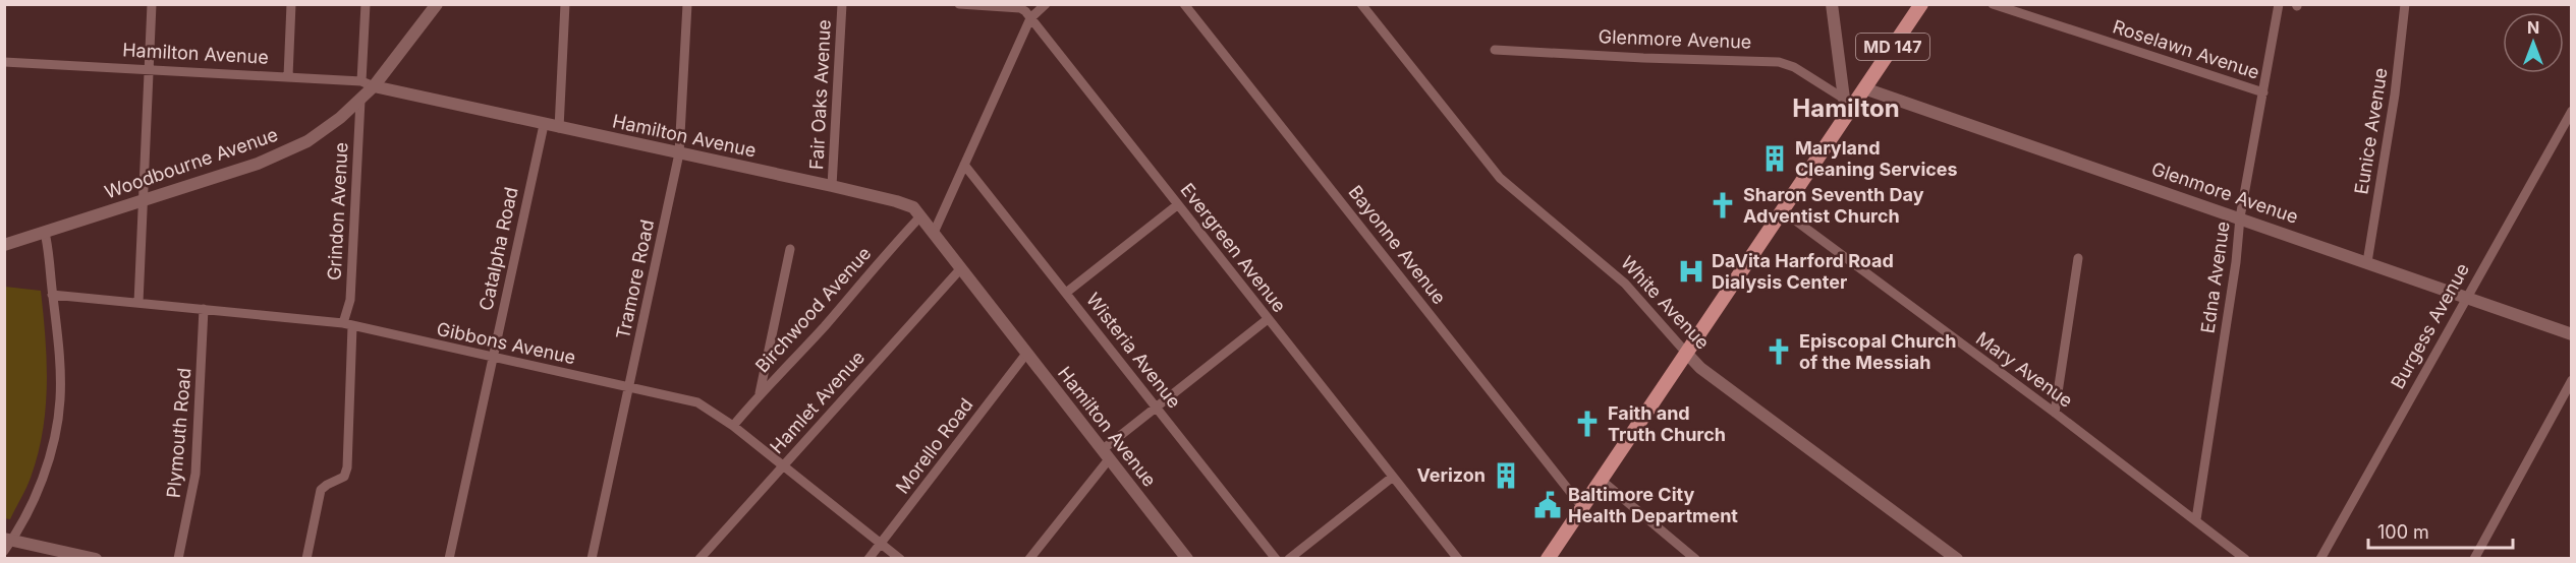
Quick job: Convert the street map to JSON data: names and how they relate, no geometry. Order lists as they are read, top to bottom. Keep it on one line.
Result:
{"streets":{"main road":["MD 147"],"street":["Glenmore Avenue","Roselawn Avenue","Hamilton Avenue","Fair Oaks Avenue","Eunice Avenue","Woodbourne Avenue","Grindon Avenue","Bayonne Avenue","Evergreen Avenue","Catalpha Road","Edna Avenue","Tramore Road","White Avenue","Birchwood Avenue","Burgess Avenue","Gibbons Avenue","Wisteria Avenue","Mary Avenue","Hamlet Avenue","Plymouth Road","Morello Road"]},"crossings":[["Glenmore Avenue","MD 147"],["Glenmore Avenue","Eunice Avenue"],["Glenmore Avenue","Edna Avenue"],["Glenmore Avenue","Burgess Avenue"],["MD 147","Bayonne Avenue"],["MD 147","White Avenue"],["MD 147","Mary Avenue"],["Roselawn Avenue","Edna Avenue"],["Hamilton Avenue","Fair Oaks Avenue"],["Hamilton Avenue","Woodbourne Avenue"],["Hamilton Avenue","Catalpha Road"],["Hamilton Avenue","Tramore Road"],["Hamilton Avenue","Birchwood Avenue"],["Hamilton Avenue","Hamlet Avenue"],["Hamilton Avenue","Morello Road"],["Woodbourne Avenue","Grindon Avenue"],["Grindon Avenue","Gibbons Avenue"],["Catalpha Road","Gibbons Avenue"],["Edna Avenue","Mary Avenue"],["Tramore Road","Gibbons Avenue"],["Birchwood Avenue","Gibbons Avenue"],["Gibbons Avenue","Hamlet Avenue"],["Gibbons Avenue","Plymouth Road"],["Gibbons Avenue","Morello Road"]],"districts":["Hamilton"],"places":{"building":["Maryland Cleaning Services","Verizon"],"church":["Sharon Seventh Day Adventist Church","Episcopal Church of the Messiah","Faith and Truth Church"],"hospital":["DaVita Harford Road Dialysis Center"],"public building":["Baltimore City Health Department"]},"scale_bar":"100 m","north":"top"}
